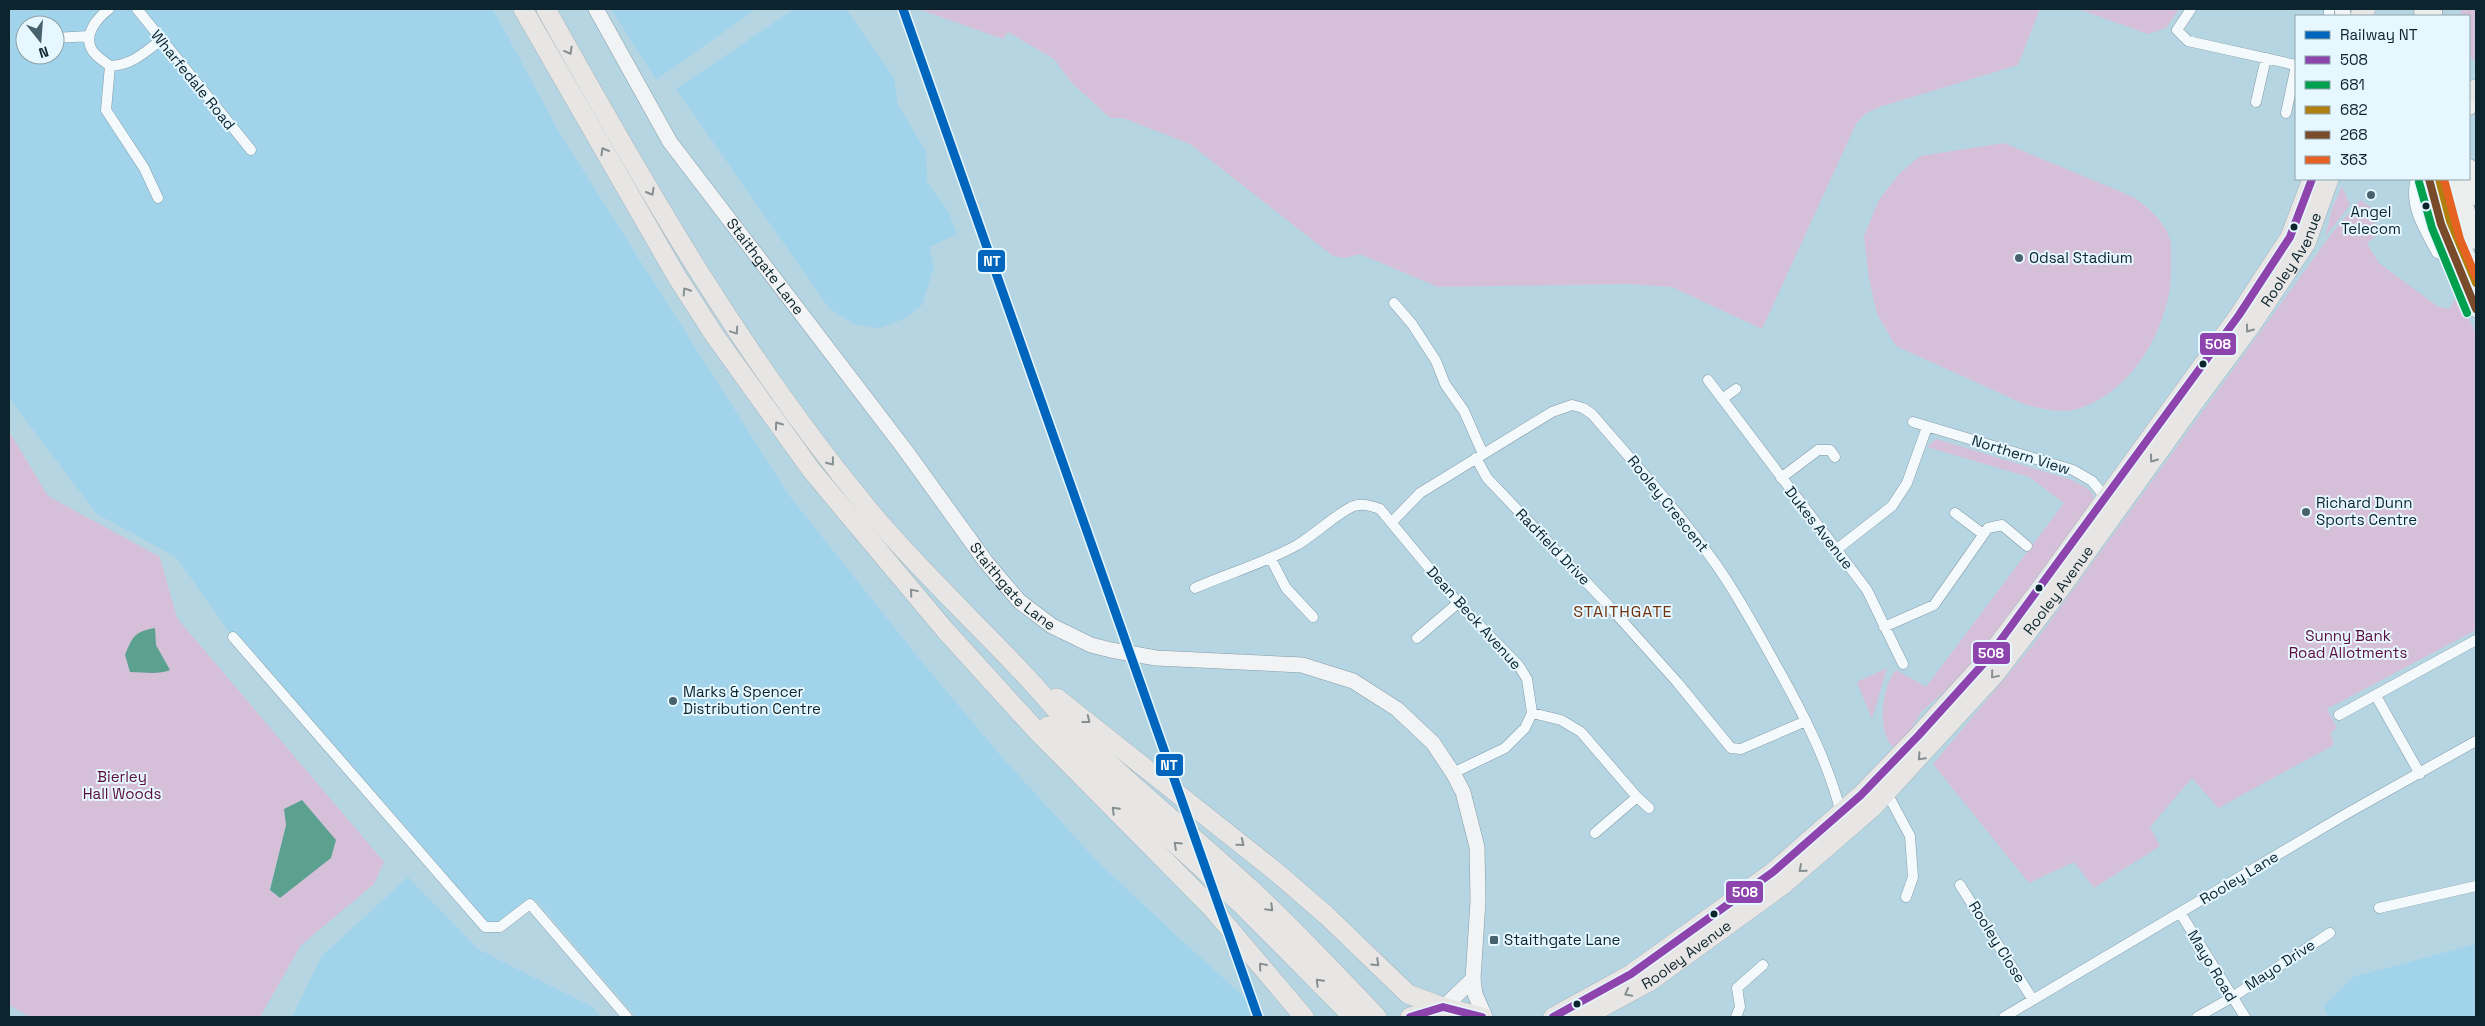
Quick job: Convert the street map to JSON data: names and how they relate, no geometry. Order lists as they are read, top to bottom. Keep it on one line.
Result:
{"streets":{"highway":["Rooley Avenue"],"street":["Wharfedale Road","Staithgate Lane","Northern View","Rooley Crescent","Dukes Avenue","Radfield Drive","Dean Beck Avenue","Rooley Lane","Rooley Close","Mayo Drive","Mayo Road"]},"crossings":[["Rooley Avenue","Northern View"],["Rooley Avenue","Rooley Crescent"],["Rooley Crescent","Radfield Drive"],["Rooley Crescent","Dean Beck Avenue"],["Rooley Lane","Rooley Close"],["Rooley Lane","Mayo Road"],["Mayo Drive","Mayo Road"]],"districts":["STAITHGATE"],"parks":["Sunny Bank Road Allotments","Bierley Hall Woods"],"places":{"other":["Angel Telecom","Odsal Stadium","Richard Dunn Sports Centre","Marks & Spencer Distribution Centre"],"transit":["Staithgate Lane"]},"lines":["rail line NT","transit line 508","transit line 682","transit line 268","transit line 363","transit line 681"],"legend":["Railway NT","508","681","682","268","363"],"north":"bottom"}
